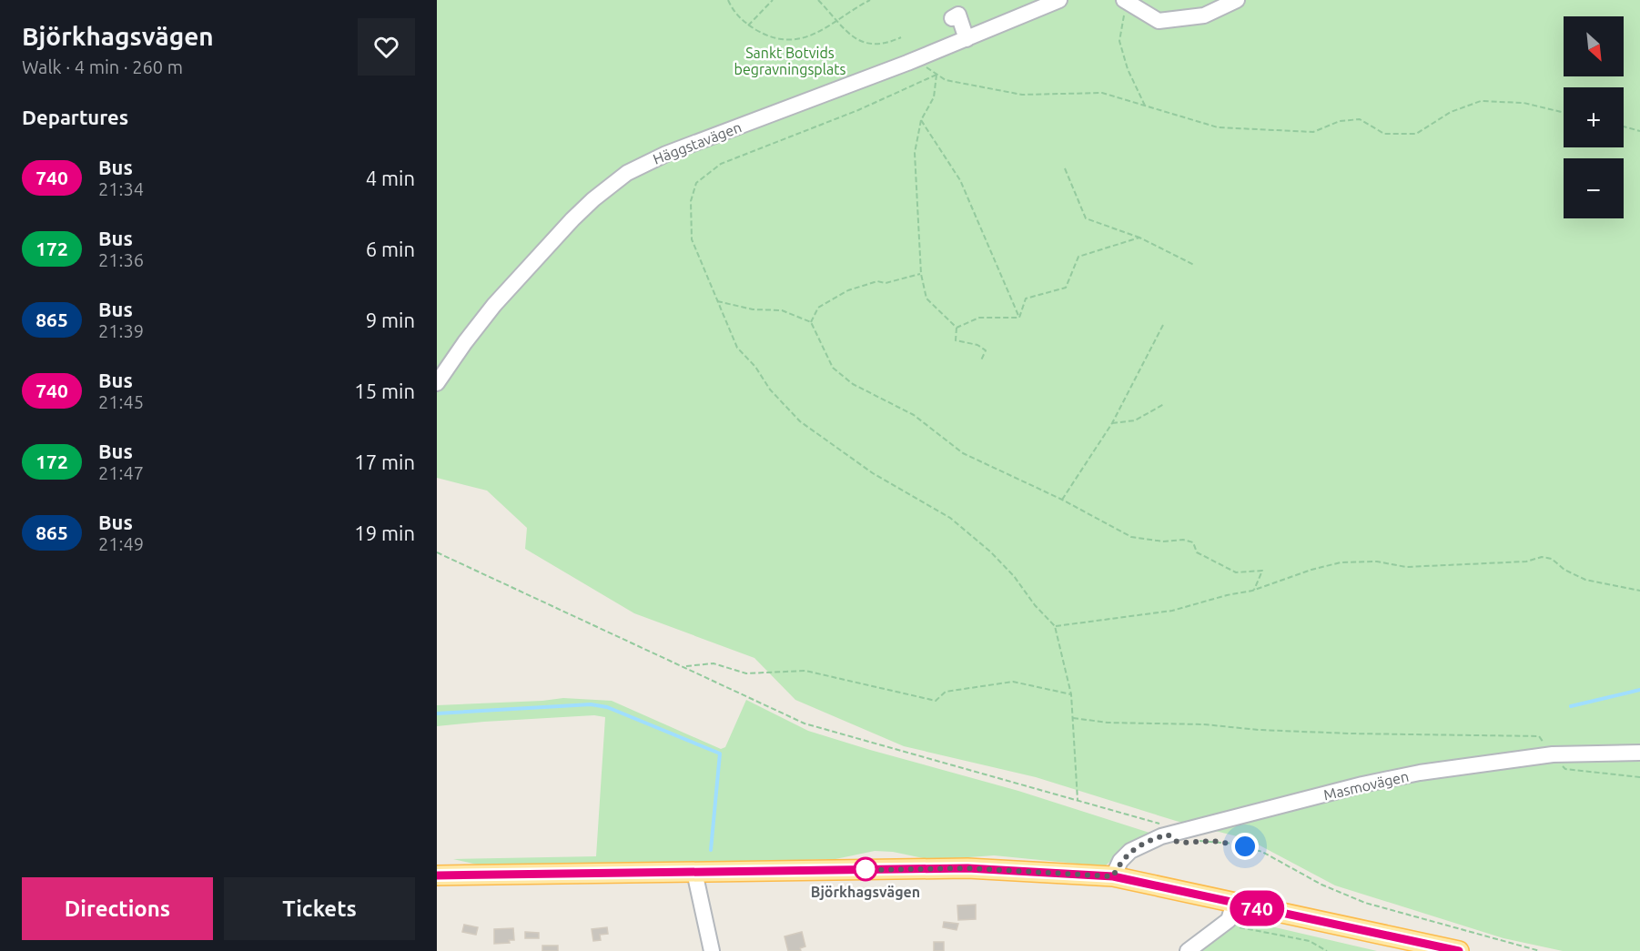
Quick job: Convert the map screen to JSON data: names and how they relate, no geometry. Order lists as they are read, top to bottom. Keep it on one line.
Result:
{"streets":{"street":["Häggstavägen","Masmovägen"]},"parks":["Sankt Botvids begravningsplats"],"places":["Björkhagsvägen"],"lines":["bus line 740"],"north":"bottom right","page":{"heading":[["Björkhagsvägen","Walk · 4 min · 260 m"],"Departures"],"on_map":"740","map_buttons":["+","−"],"list":[{"mark":"740","name":"Bus","note":"21:34","value":"4 min"},{"mark":"172","name":"Bus","note":"21:36","value":"6 min"},{"mark":"865","name":"Bus","note":"21:39","value":"9 min"},{"mark":"740","name":"Bus","note":"21:45","value":"15 min"},{"mark":"172","name":"Bus","note":"21:47","value":"17 min"},{"mark":"865","name":"Bus","note":"21:49","value":"19 min"}],"buttons":["Directions","Tickets"]}}
